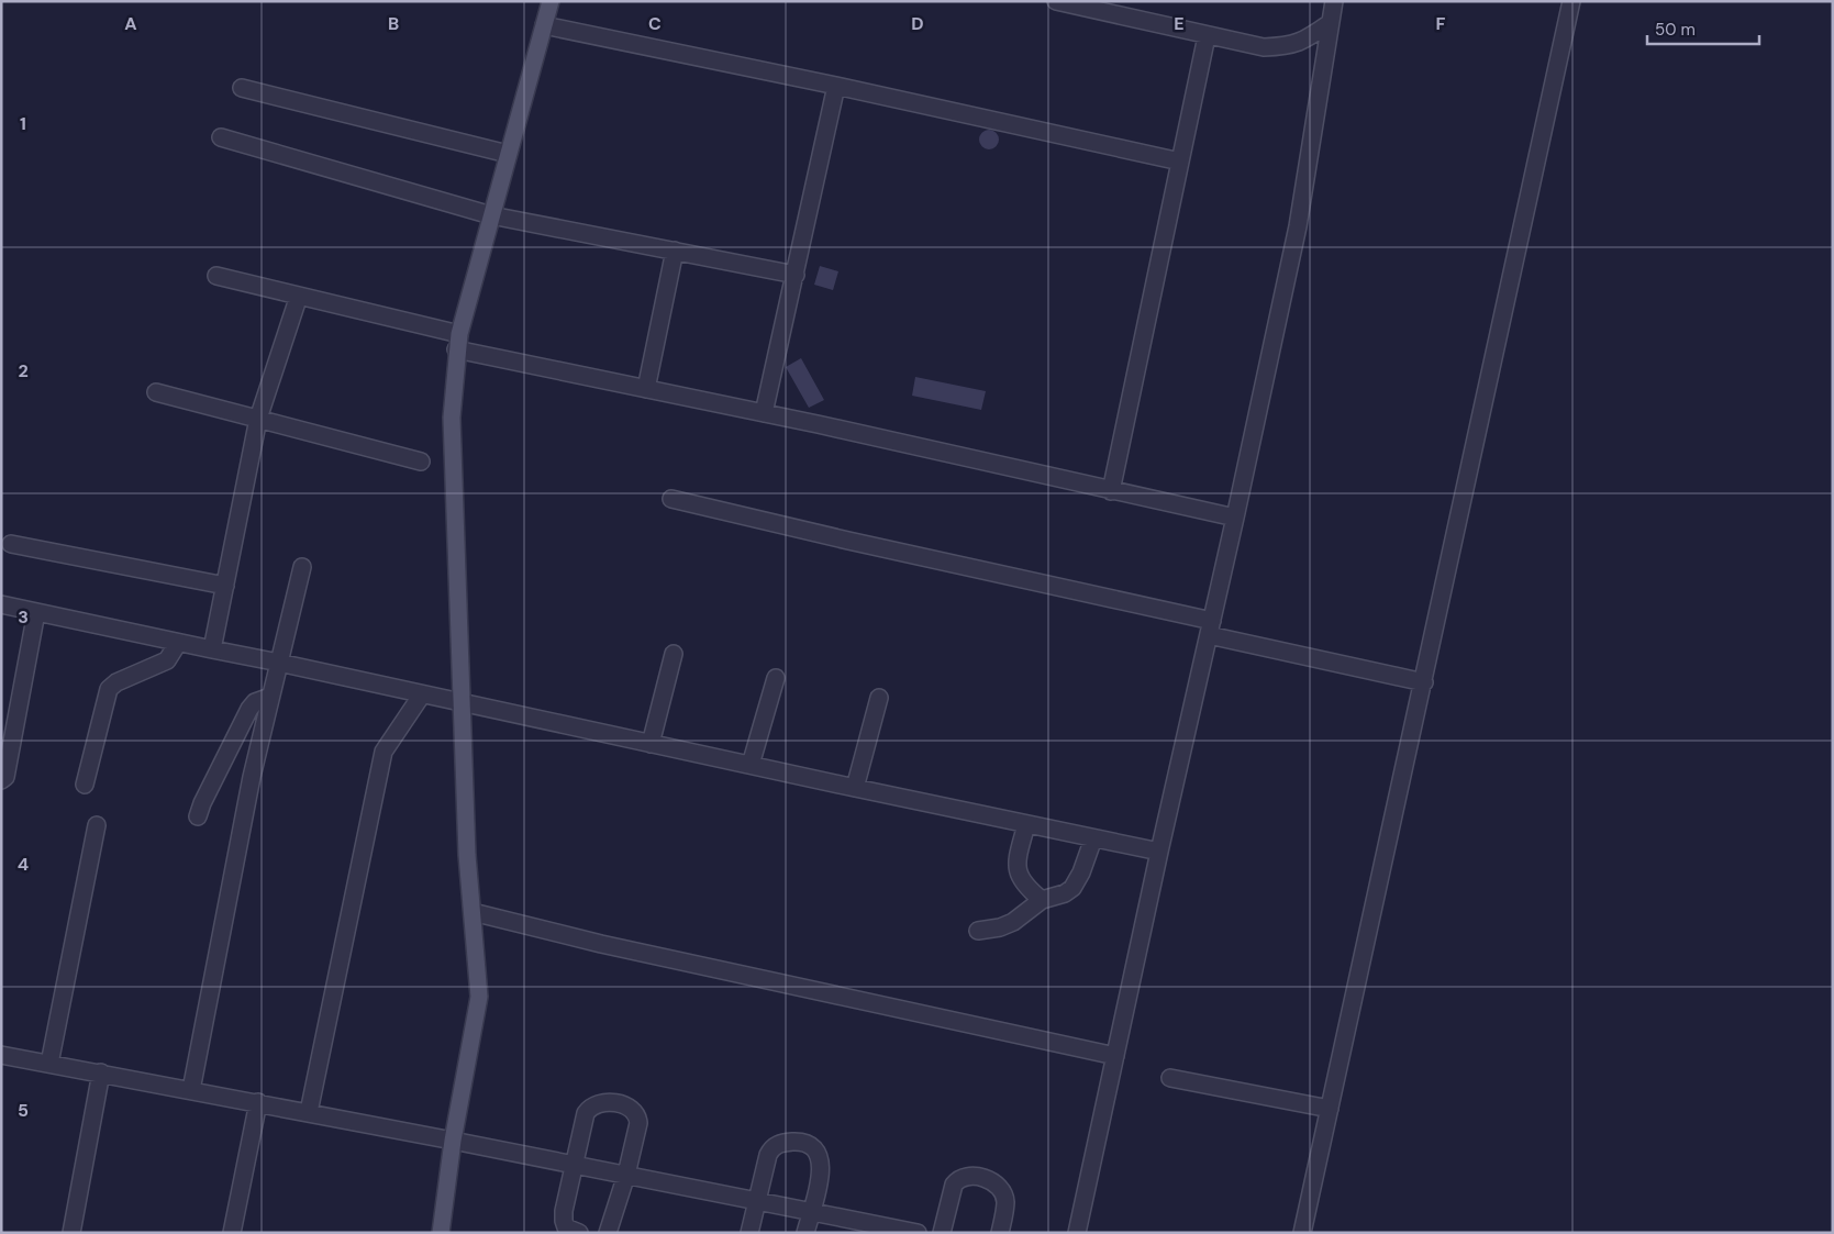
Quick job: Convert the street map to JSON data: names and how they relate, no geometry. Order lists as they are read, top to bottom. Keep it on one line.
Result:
{"scale_bar":"50 m","grid":{"columns":["A","B","C","D","E","F"],"rows":["1","2","3","4","5"]}}
